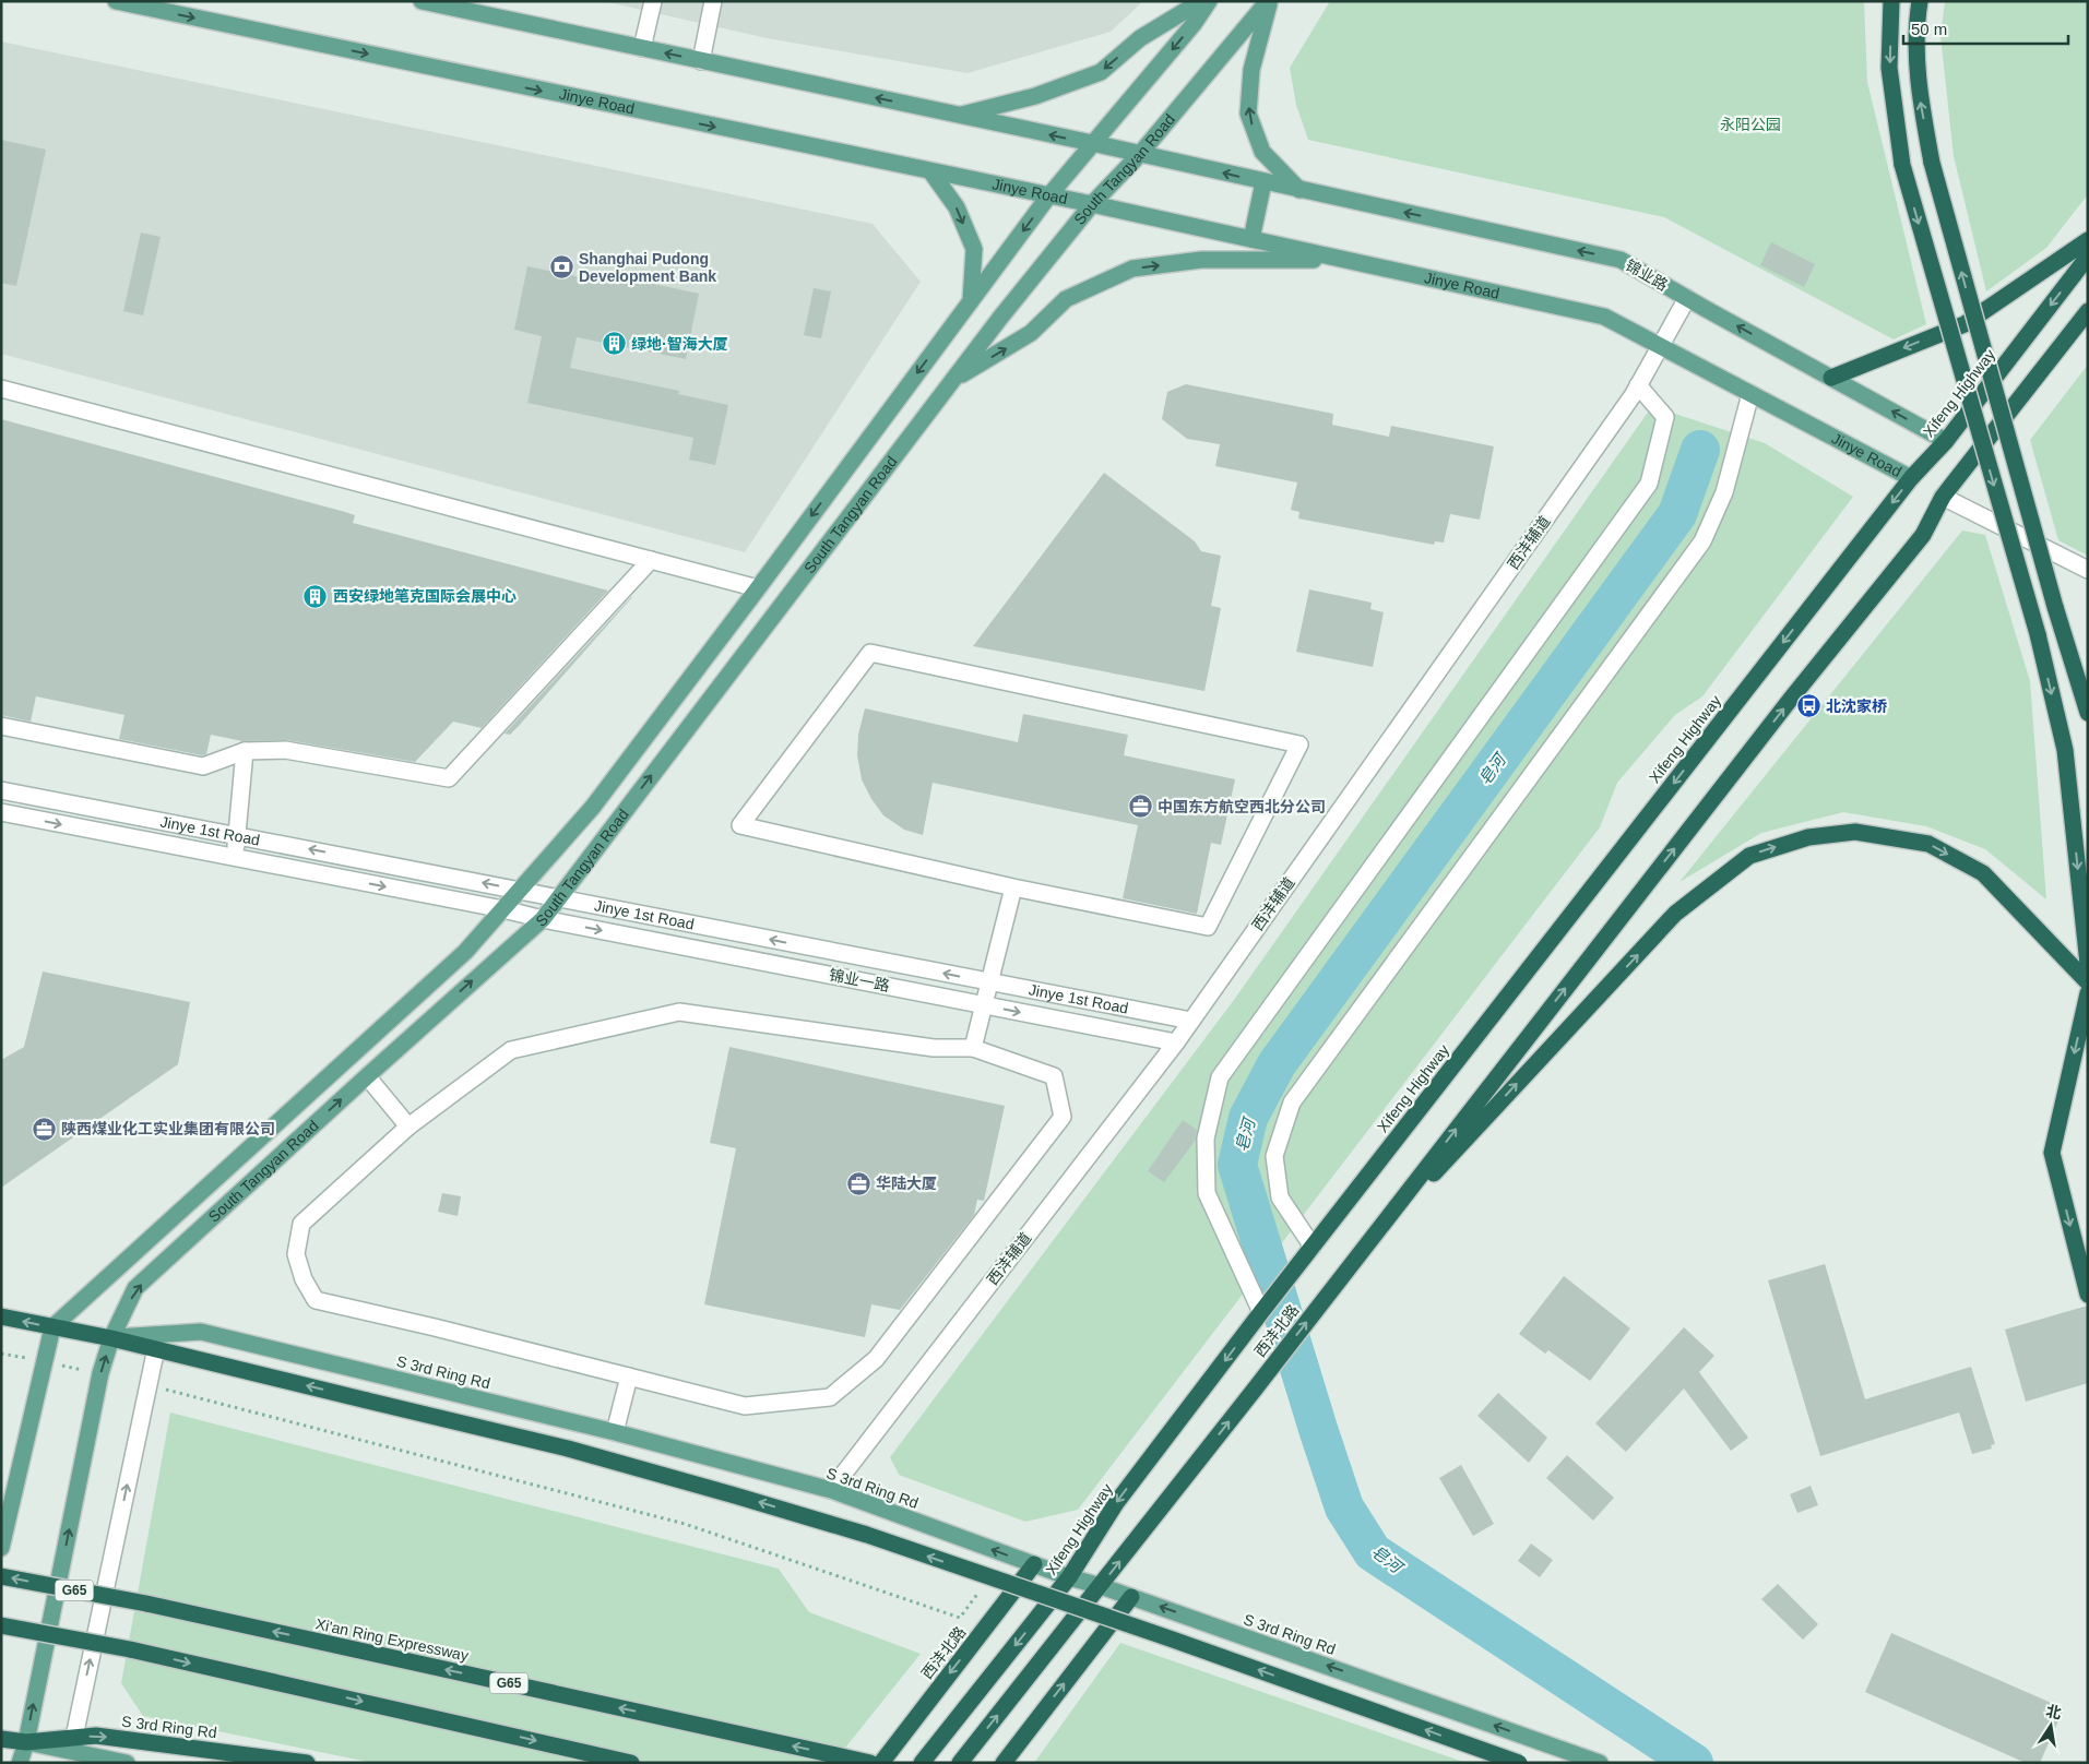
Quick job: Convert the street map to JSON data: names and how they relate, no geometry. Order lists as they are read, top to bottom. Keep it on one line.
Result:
{"streets":{"highway":["Xifeng Highway","西沣北路","S 3rd Ring Rd","G65","Xi'an Ring Expressway"],"main road":["Jinye Road","South Tangyan Road","锦业路"],"street":["西沣辅道","Jinye 1st Road","锦业一路"]},"crossings":[["Jinye Road","South Tangyan Road"],["Jinye Road","Xifeng Highway"],["Jinye Road","西沣辅道"],["South Tangyan Road","Jinye 1st Road"],["South Tangyan Road","锦业一路"],["South Tangyan Road","S 3rd Ring Rd"],["锦业路","Xifeng Highway"],["锦业路","西沣辅道"],["Xifeng Highway","西沣北路"],["Xifeng Highway","S 3rd Ring Rd"],["西沣辅道","Jinye 1st Road"],["西沣辅道","锦业一路"],["西沣辅道","S 3rd Ring Rd"],["Jinye 1st Road","锦业一路"],["西沣北路","S 3rd Ring Rd"]],"one_way":["锦业路","S 3rd Ring Rd"],"water":["皂河"],"parks":["永阳公园"],"places":{"bank":["Shanghai Pudong Development Bank"],"building":["绿地·智海大厦","西安绿地笔克国际会展中心"],"bus stop":["北沈家桥"],"office":["中国东方航空西北分公司","陕西煤业化工实业集团有限公司","华陆大厦"]},"scale_bar":"50 m","north":"top"}
